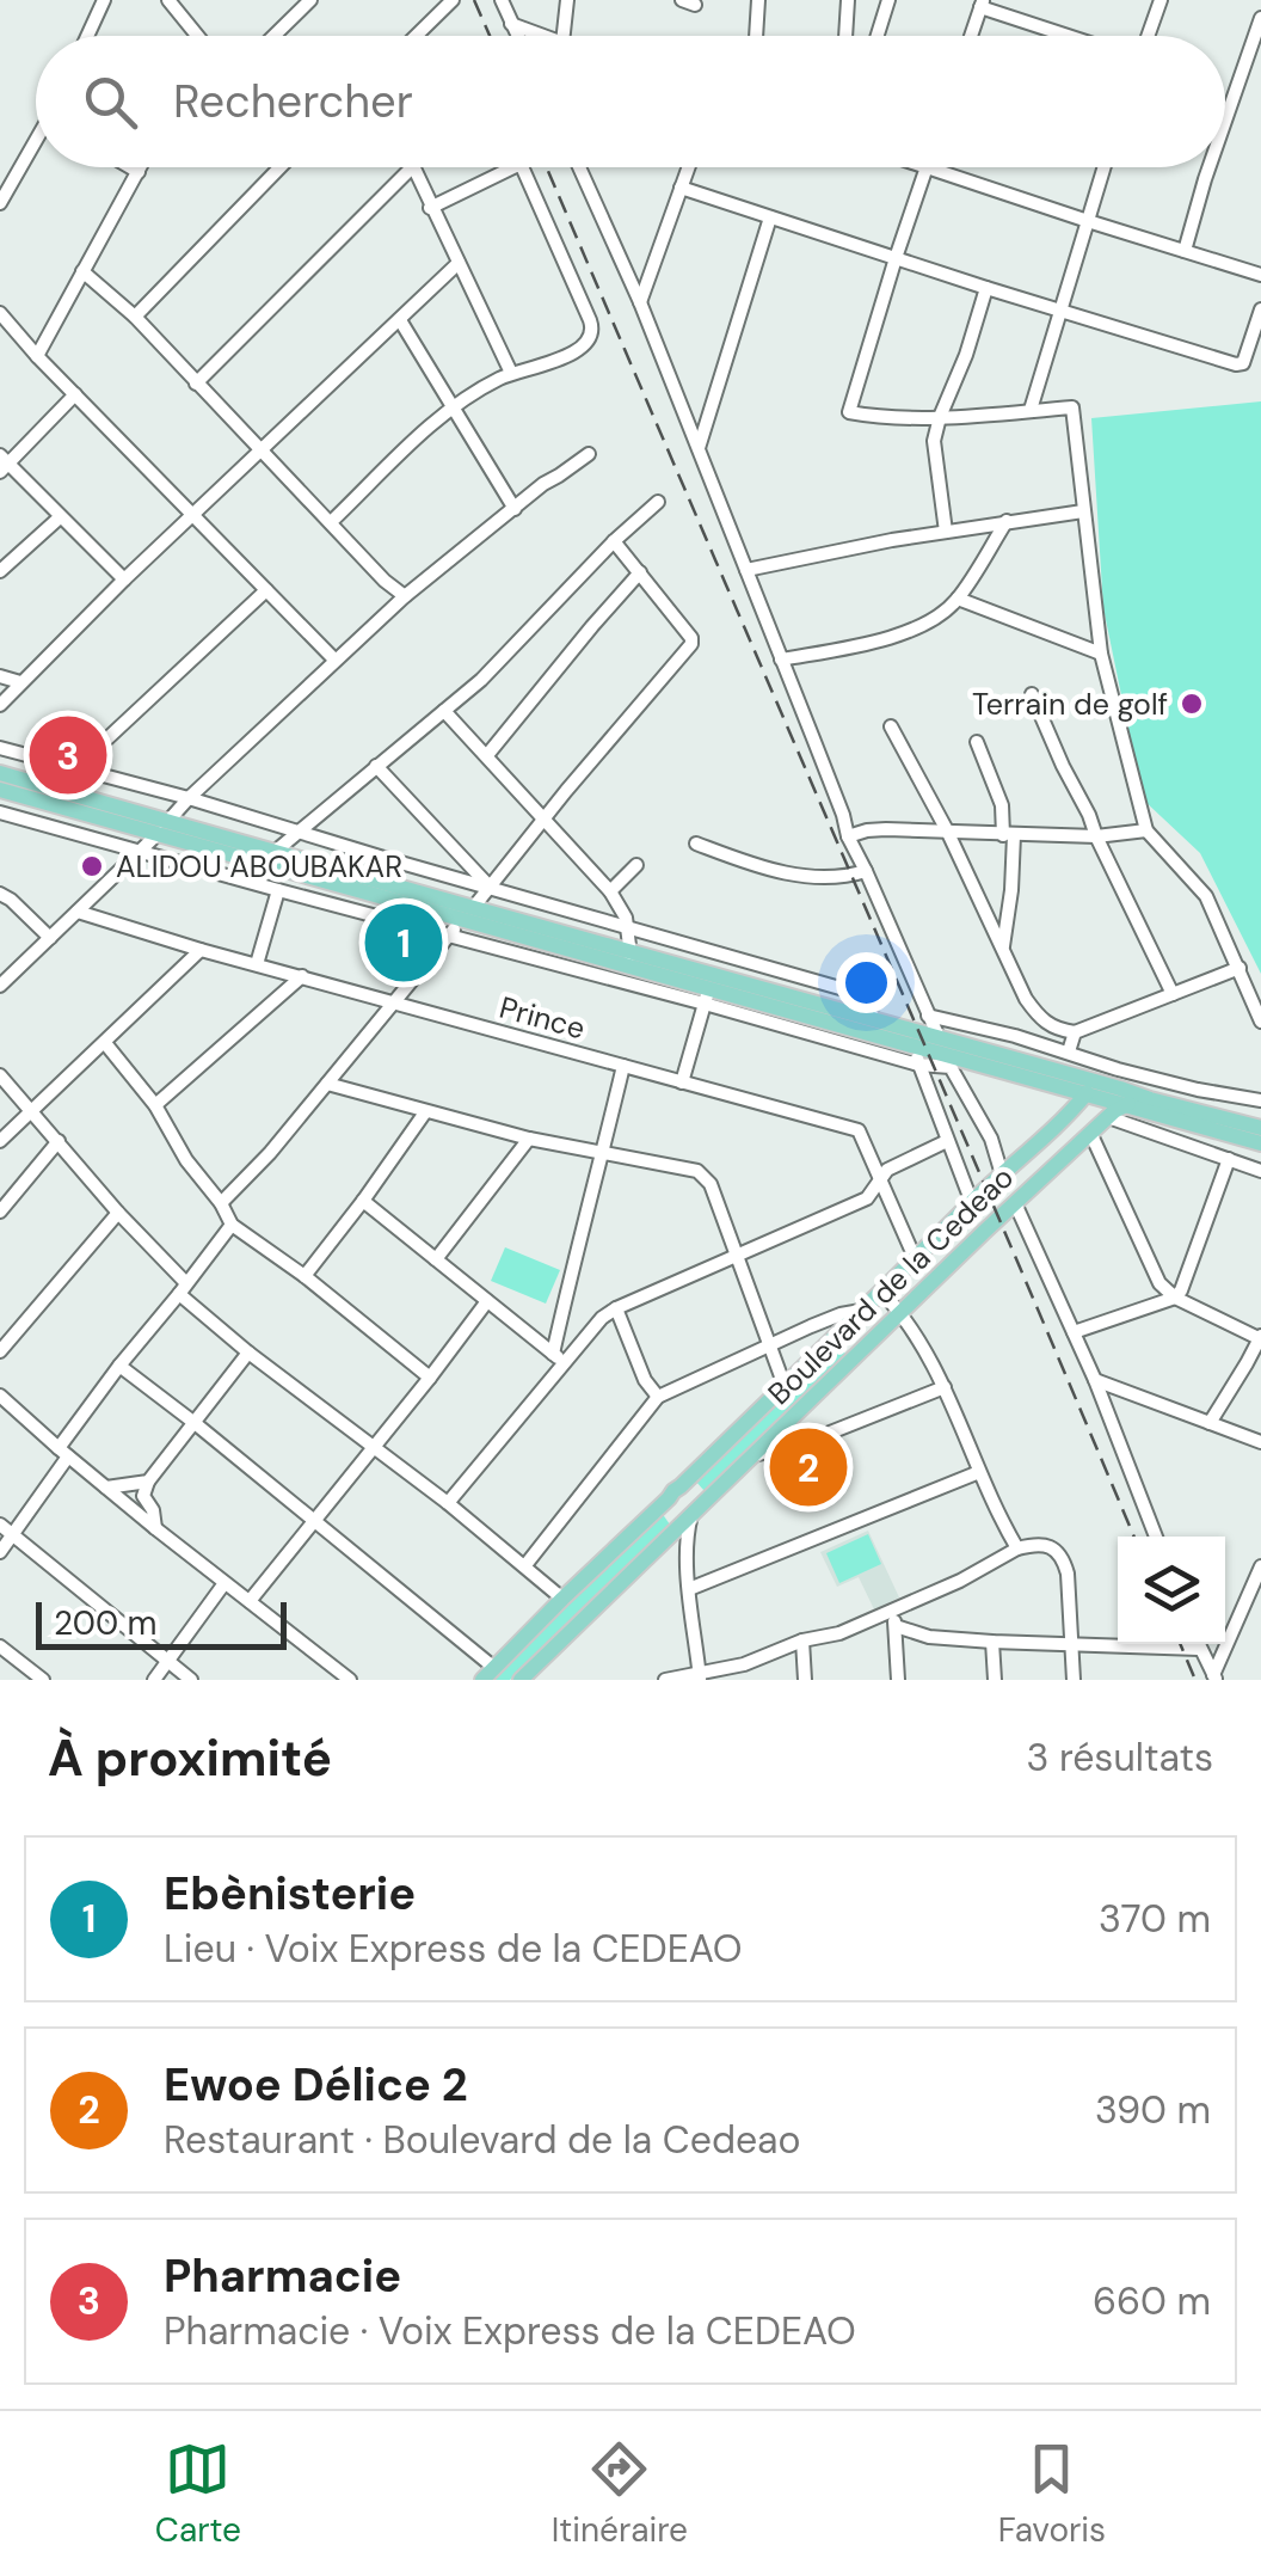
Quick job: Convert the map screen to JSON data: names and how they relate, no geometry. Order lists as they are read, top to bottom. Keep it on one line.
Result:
{"streets":{"main road":["Boulevard de la Cedeao"],"street":["Prince"]},"crossings":[["Prince","Boulevard de la Cedeao"]],"places":["Terrain de golf","ALIDOU ABOUBAKAR"],"scale_bar":"200 m","page":{"search":"Rechercher","pins":["3","1","2"],"scale":"200 m","heading":["À proximité","3 résultats"],"list":[{"mark":"1","name":"Ebènisterie","note":"Lieu · Voix Express de la CEDEAO","value":"370 m"},{"mark":"2","name":"Ewoe Délice 2","note":"Restaurant · Boulevard de la Cedeao","value":"390 m"},{"mark":"3","name":"Pharmacie","note":"Pharmacie · Voix Express de la CEDEAO","value":"660 m"}],"nav":["Carte","Itinéraire","Favoris"]}}
